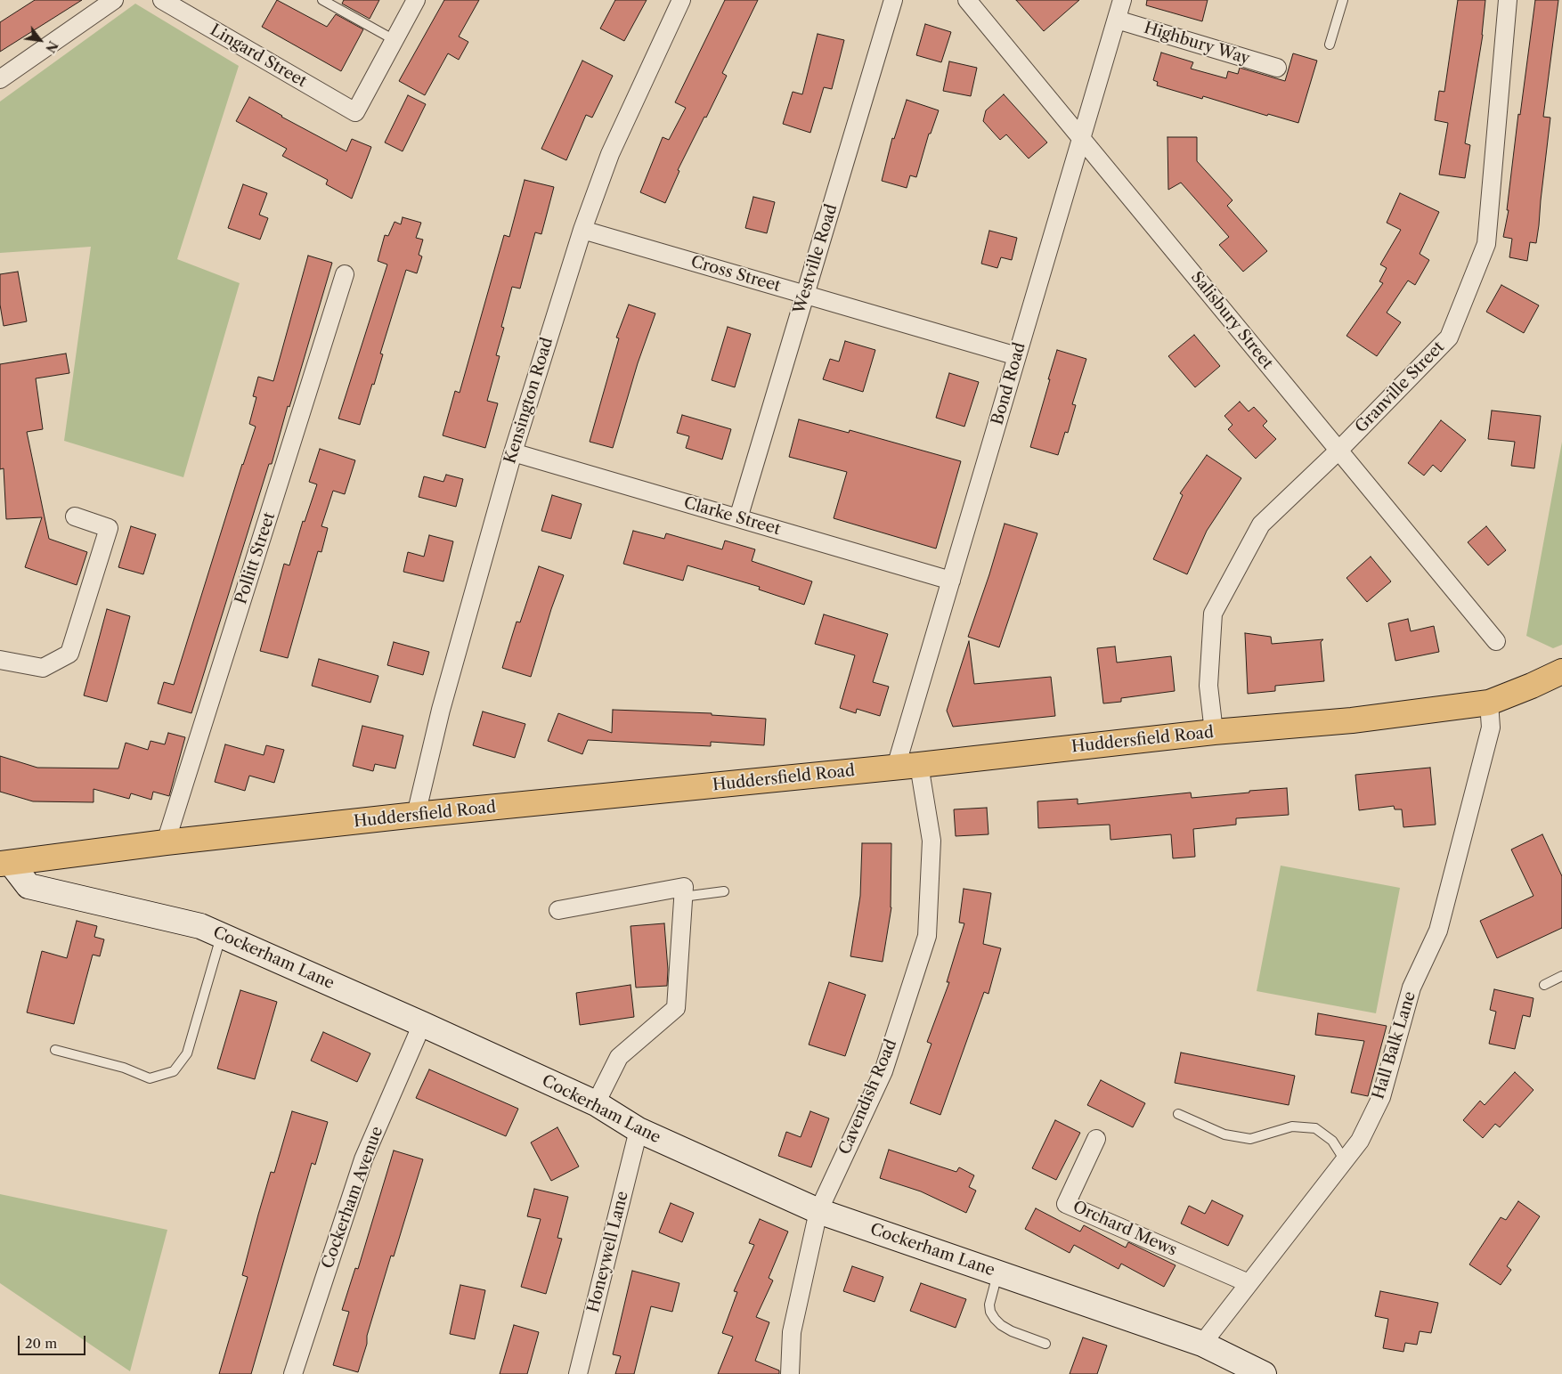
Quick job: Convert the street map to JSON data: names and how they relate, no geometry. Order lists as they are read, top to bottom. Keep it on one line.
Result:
{"streets":{"highway":["Huddersfield Road"],"street":["Highbury Way","Lingard Street","Westville Road","Cross Street","Salisbury Street","Bond Road","Granville Street","Kensington Road","Clarke Street","Pollitt Street","Cockerham Lane","Hall Balk Lane","Cavendish Road","Cockerham Avenue","Orchard Mews","Honeywell Lane"]},"crossings":[["Highbury Way","Bond Road"],["Westville Road","Cross Street"],["Westville Road","Clarke Street"],["Cross Street","Bond Road"],["Cross Street","Kensington Road"],["Salisbury Street","Bond Road"],["Salisbury Street","Granville Street"],["Bond Road","Clarke Street"],["Bond Road","Huddersfield Road"],["Bond Road","Cavendish Road"],["Granville Street","Huddersfield Road"],["Kensington Road","Clarke Street"],["Kensington Road","Huddersfield Road"],["Pollitt Street","Huddersfield Road"],["Huddersfield Road","Cockerham Lane"],["Huddersfield Road","Hall Balk Lane"],["Huddersfield Road","Cavendish Road"],["Cockerham Lane","Hall Balk Lane"],["Cockerham Lane","Cavendish Road"],["Cockerham Lane","Cockerham Avenue"],["Cockerham Lane","Honeywell Lane"],["Hall Balk Lane","Orchard Mews"]],"scale_bar":"20 m","north":"bottom right"}
